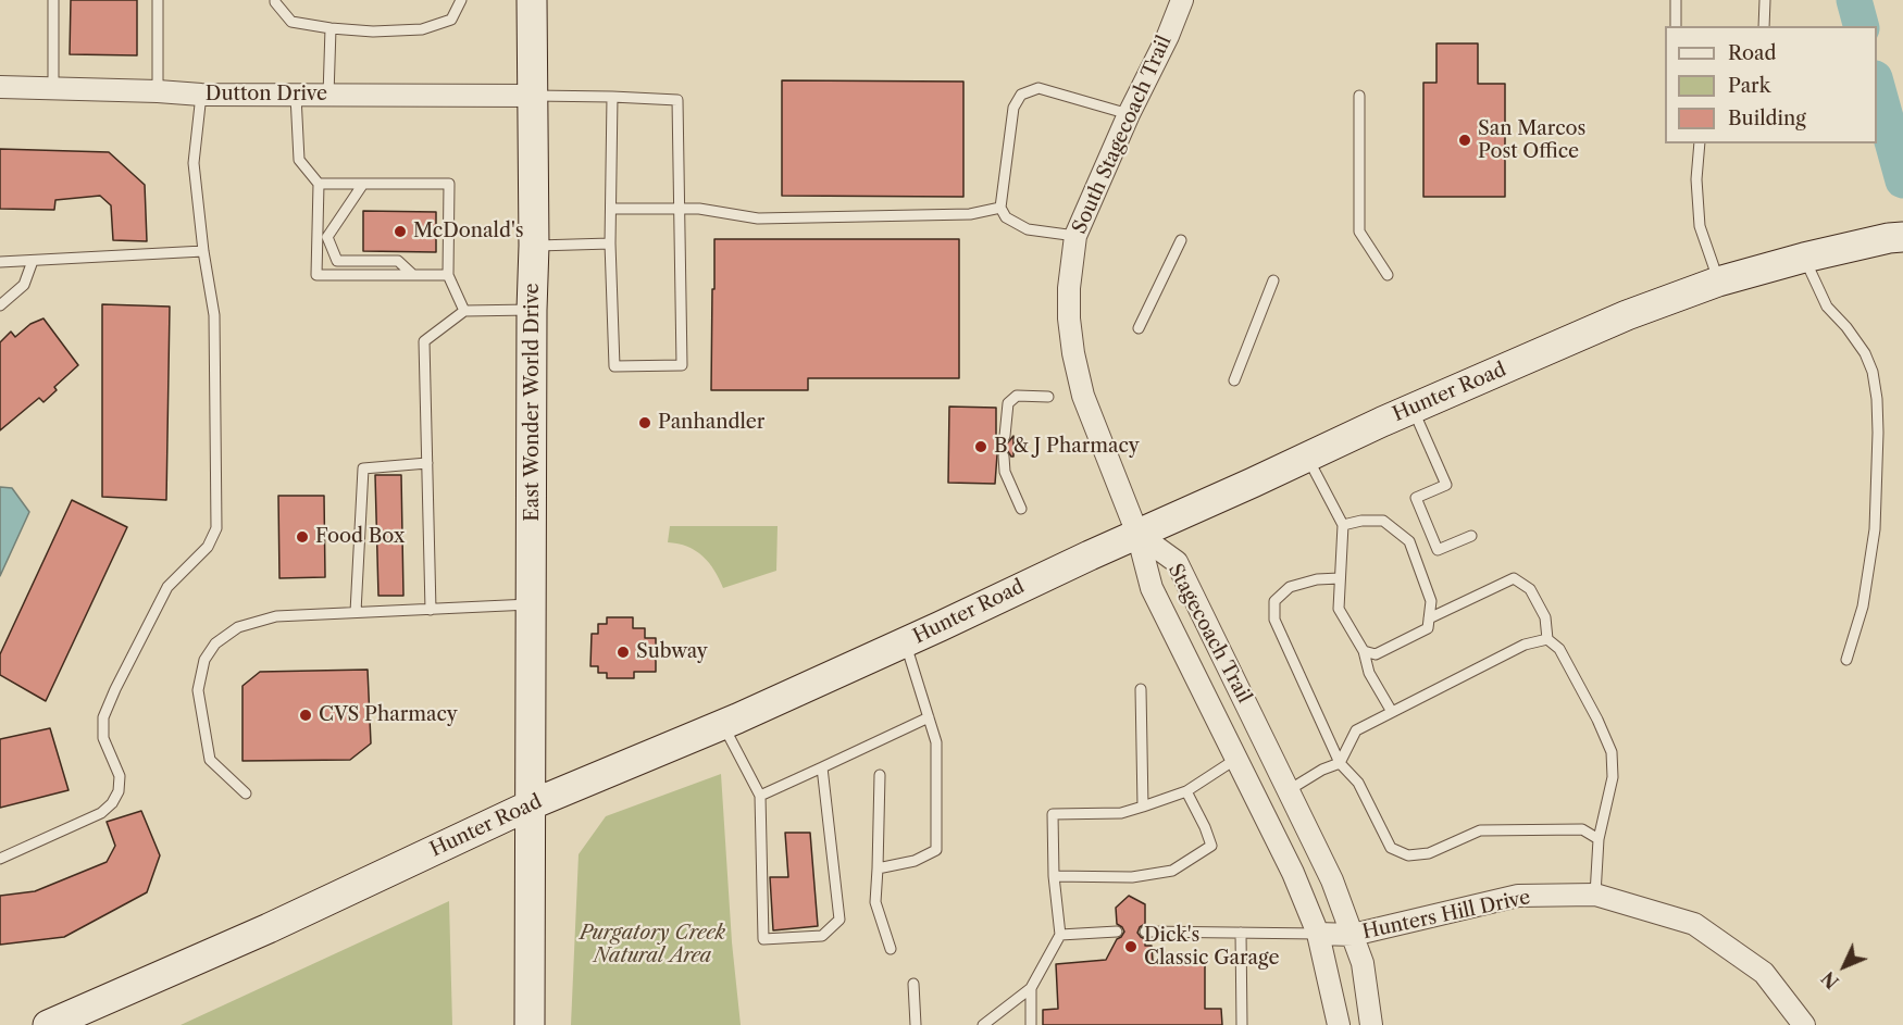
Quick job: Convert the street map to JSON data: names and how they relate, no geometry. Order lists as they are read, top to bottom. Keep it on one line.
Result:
{"streets":{"main road":["Hunter Road","East Wonder World Drive"],"street":["Dutton Drive","South Stagecoach Trail","Stagecoach Trail","Hunters Hill Drive"]},"crossings":[["Dutton Drive","East Wonder World Drive"],["South Stagecoach Trail","Hunter Road"],["South Stagecoach Trail","Stagecoach Trail"],["Hunter Road","East Wonder World Drive"],["Hunter Road","Stagecoach Trail"],["Stagecoach Trail","Hunters Hill Drive"]],"parks":["Purgatory Creek Natural Area"],"places":["San Marcos Post Office","McDonald's","Panhandler","B & J Pharmacy","Food Box","Subway","CVS Pharmacy","Dick's Classic Garage"],"legend":["Road","Park","Building"],"north":"bottom left"}
